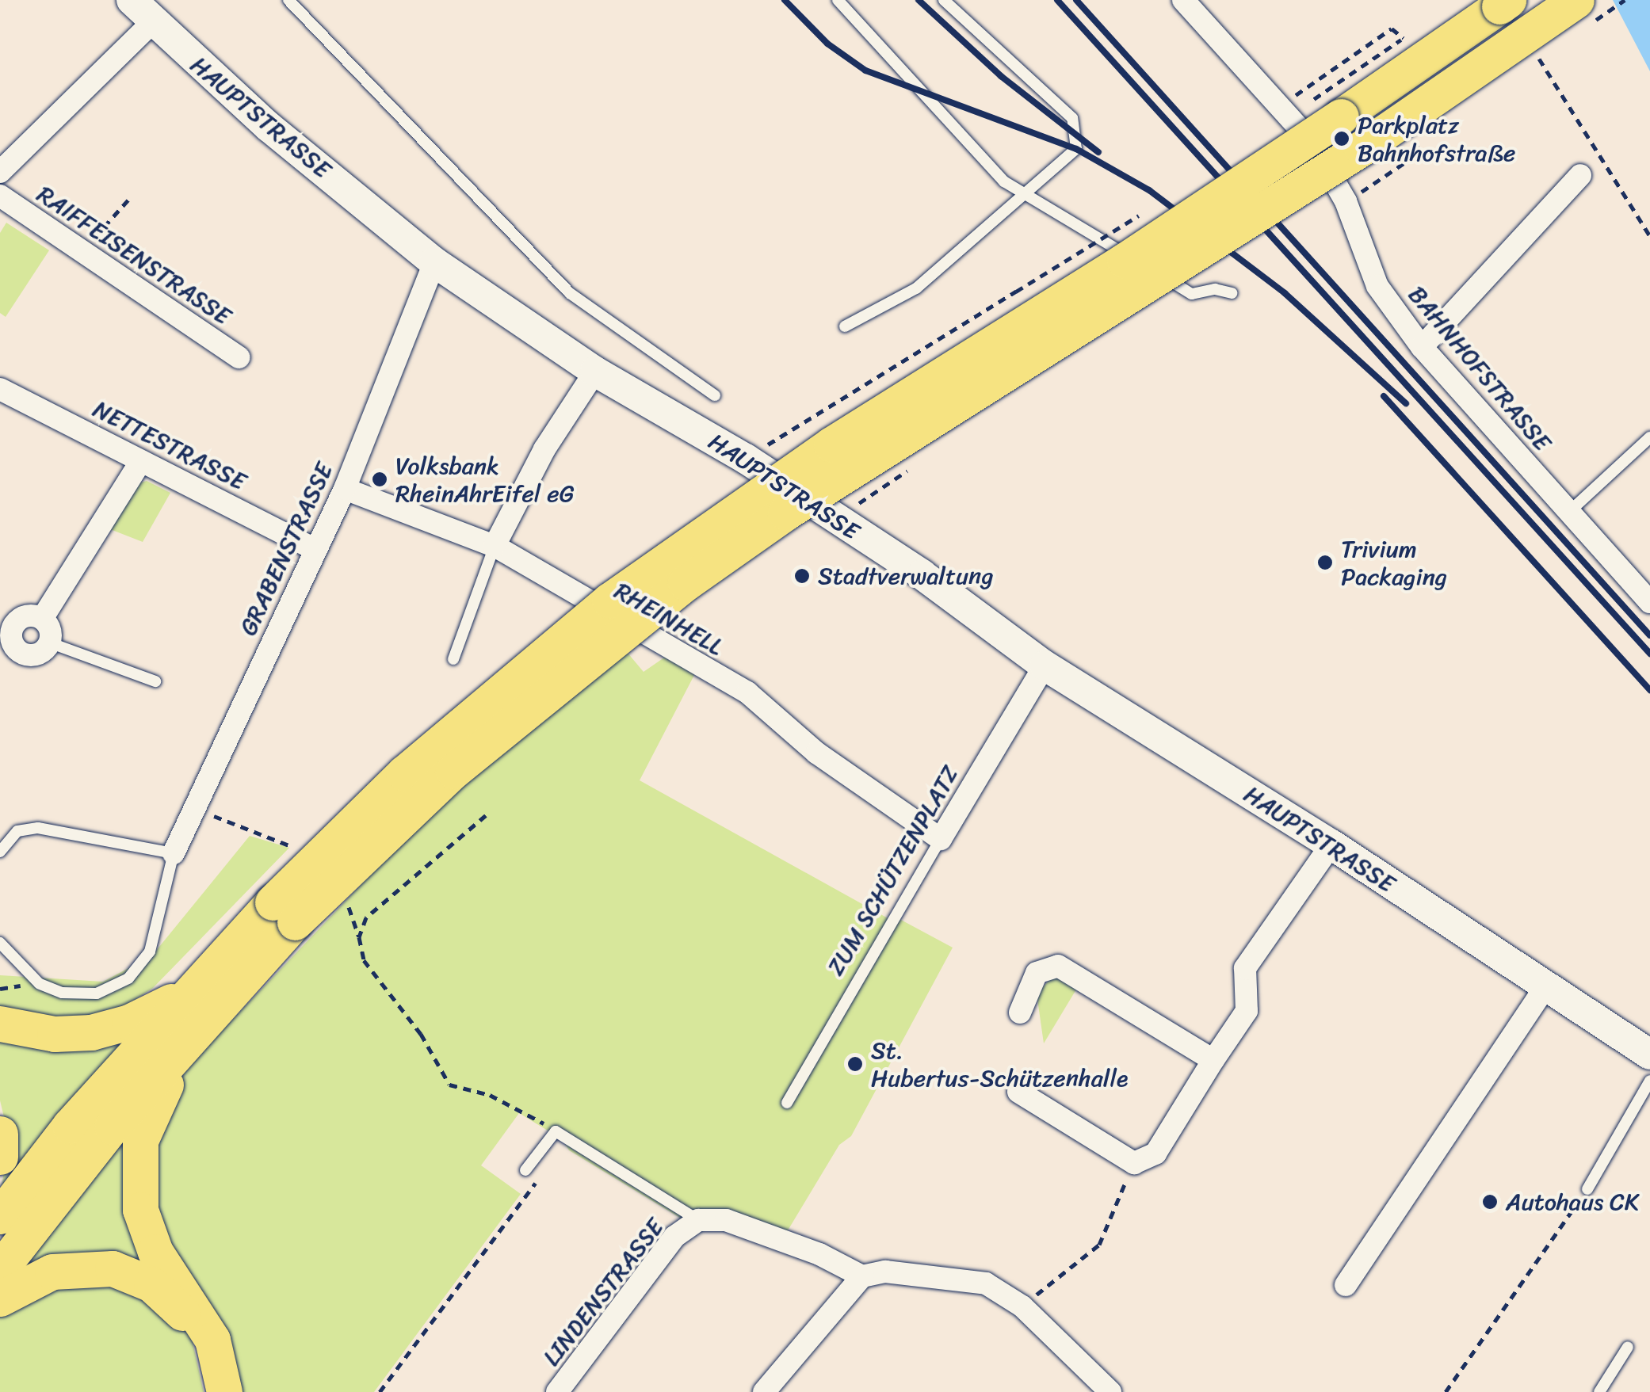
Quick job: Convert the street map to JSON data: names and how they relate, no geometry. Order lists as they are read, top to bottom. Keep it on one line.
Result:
{"streets":{"main road":["HAUPTSTRASSE"],"street":["RAIFFEISENSTRASSE","BAHNHOFSTRASSE","NETTESTRASSE","GRABENSTRASSE","RHEINHELL","ZUM SCHÜTZENPLATZ","LINDENSTRASSE"]},"crossings":[["HAUPTSTRASSE","GRABENSTRASSE"],["HAUPTSTRASSE","ZUM SCHÜTZENPLATZ"],["NETTESTRASSE","GRABENSTRASSE"],["GRABENSTRASSE","RHEINHELL"],["RHEINHELL","ZUM SCHÜTZENPLATZ"]],"places":["Parkplatz Bahnhofstraße","Volksbank RheinAhrEifel eG","Trivium Packaging","Stadtverwaltung","St. Hubertus-Schützenhalle","Autohaus CK"]}
